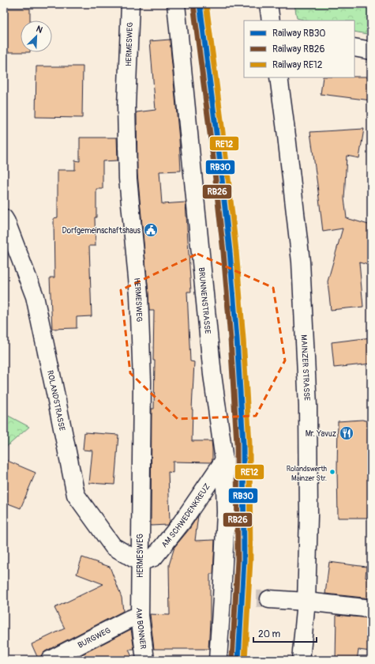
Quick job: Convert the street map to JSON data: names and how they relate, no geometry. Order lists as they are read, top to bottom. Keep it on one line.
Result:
{"streets":{"street":["HERMESWEG","BRUNNENSTRASSE","MAINZER STRASSE","ROLANDSTRASSE","AM SCHWEDENKREUZ","AM BONNER","BURGWEG"]},"crossings":[["HERMESWEG","ROLANDSTRASSE"],["HERMESWEG","AM SCHWEDENKREUZ"],["HERMESWEG","AM BONNER"],["BRUNNENSTRASSE","AM SCHWEDENKREUZ"],["ROLANDSTRASSE","AM SCHWEDENKREUZ"],["AM BONNER","BURGWEG"]],"places":{"public building":["Dorfgemeinschaftshaus"],"restaurant":["Mr. Yavuz"],"other":["Rolandswerth Mainzer Str."]},"lines":["rail line RB30","rail line RE12","rail line RB26"],"legend":["Railway RB30","Railway RB26","Railway RE12"],"scale_bar":"20 m","north":"top right"}
